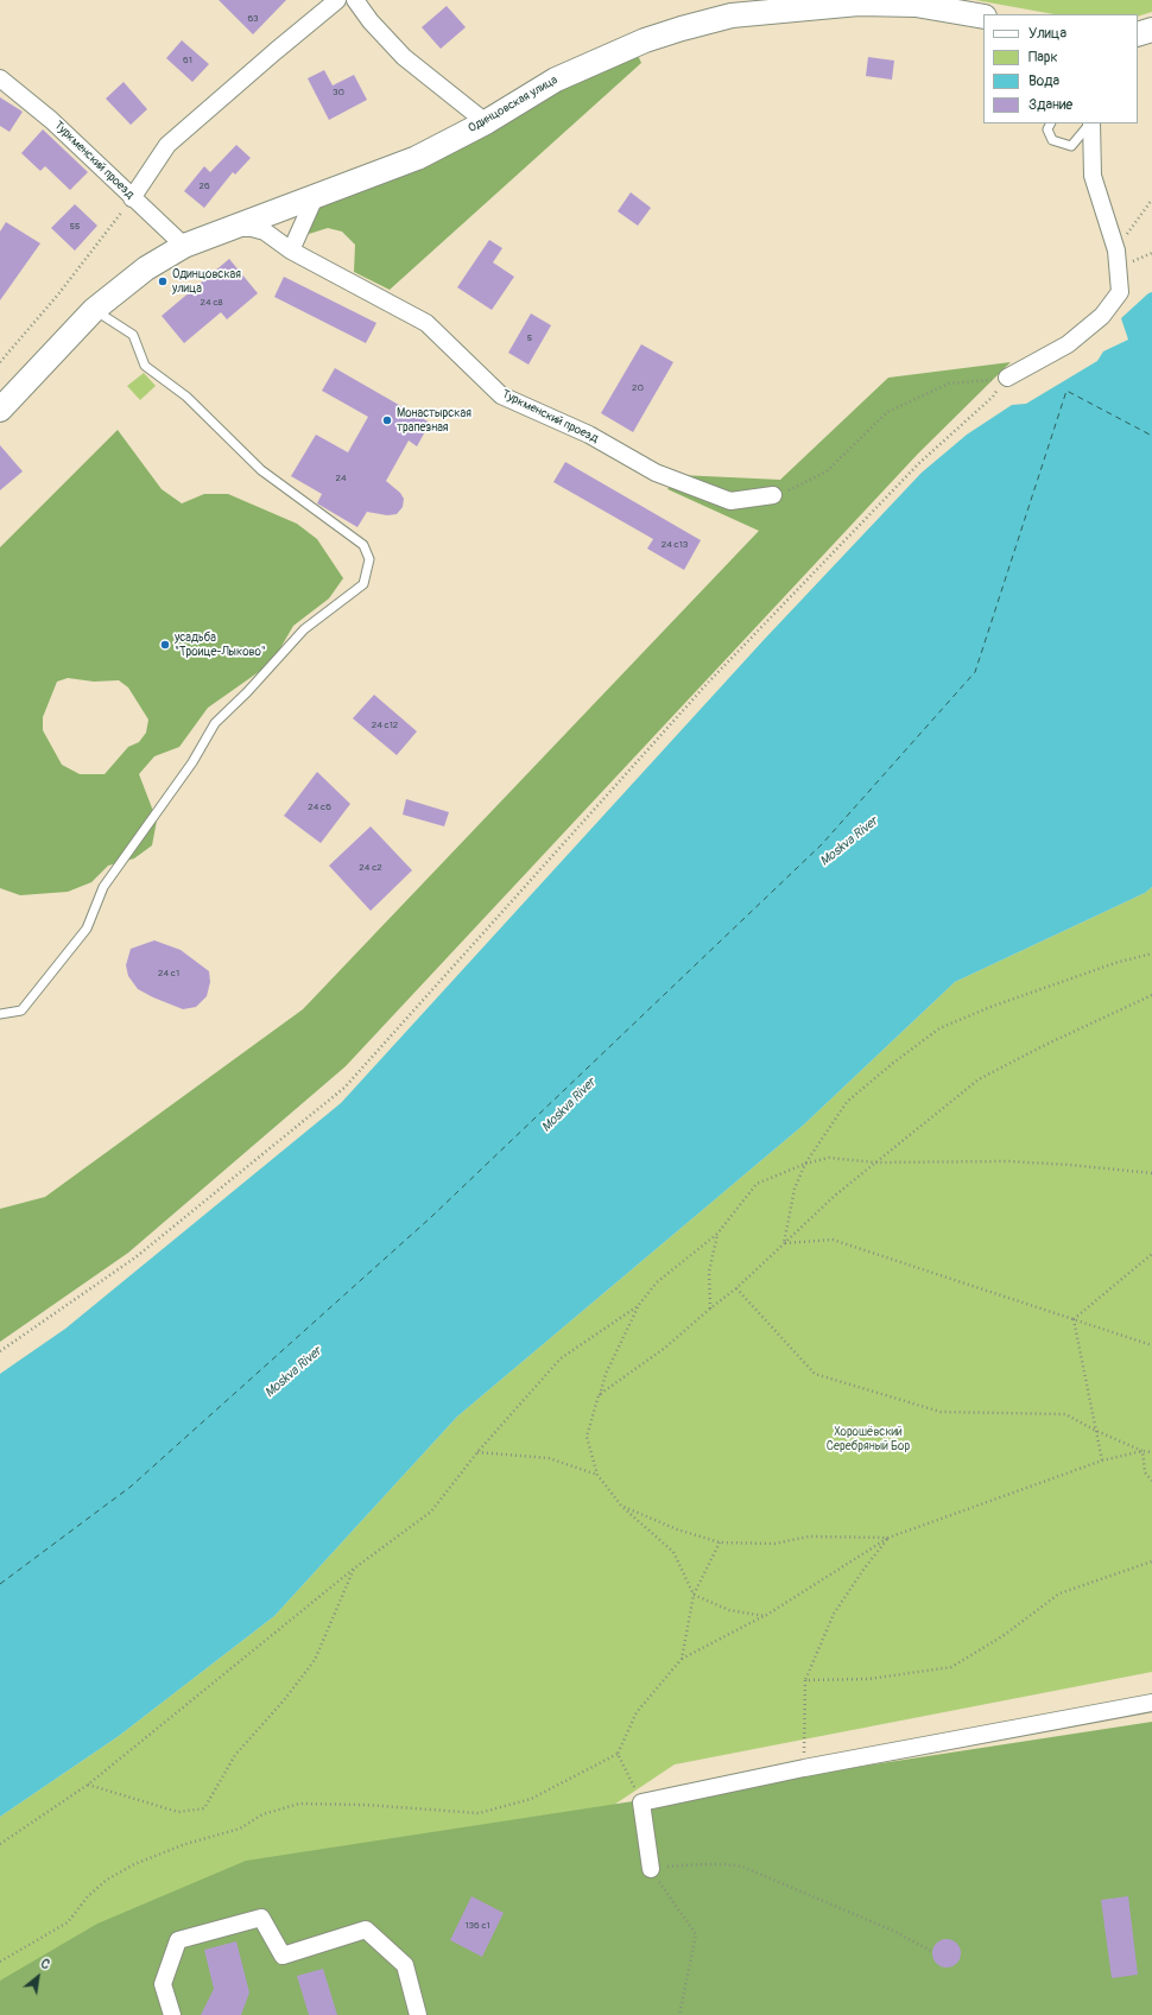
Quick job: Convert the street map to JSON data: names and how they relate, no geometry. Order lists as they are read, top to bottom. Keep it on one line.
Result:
{"streets":{"street":["Одинцовская улица","Туркменский проезд"]},"crossings":[["Одинцовская улица","Туркменский проезд"]],"water":["Moskva River"],"parks":["Хорошёвский Серебряный Бор"],"places":["Одинцовская улица","Монастырская трапезная","усадьба \"Троице-Лыково\""],"house_numbers":["63","61","30","26","55","24 с8","5","20","24","24 с13","24 с12","24 с6","24 с2","24 с1","136 с1"],"legend":["Улица","Парк","Вода","Здание"],"north":"top right"}
